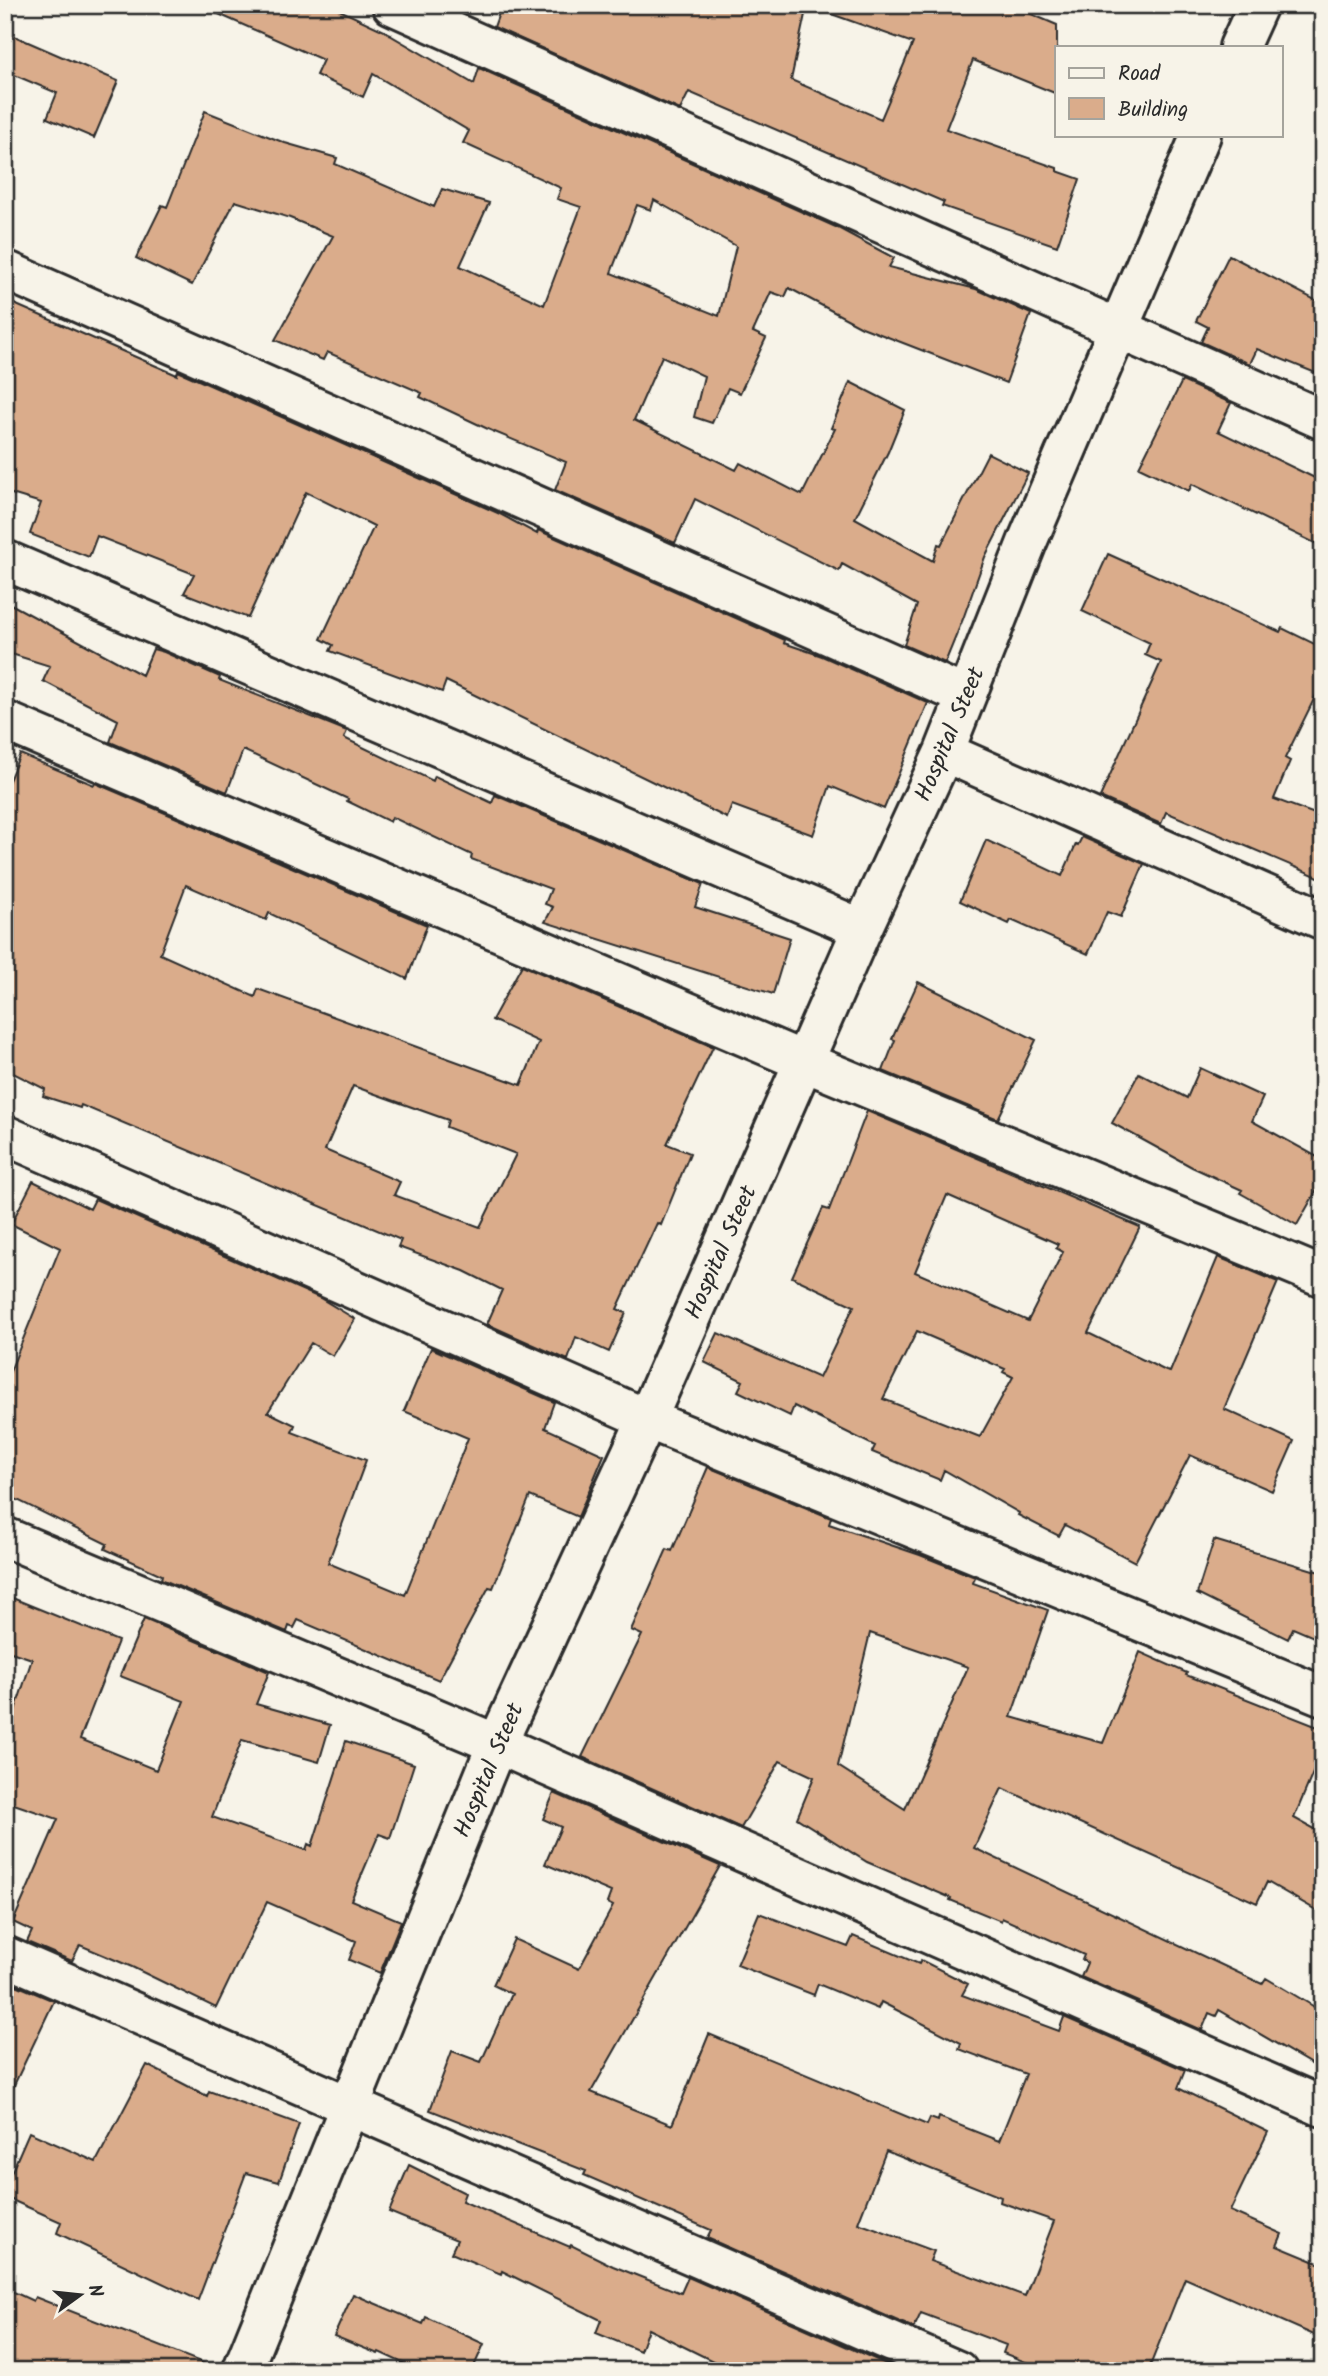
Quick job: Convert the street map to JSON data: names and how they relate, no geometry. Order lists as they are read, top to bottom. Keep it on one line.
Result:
{"streets":{"street":["Hospital Steet"]},"legend":["Road","Building"],"north":"right"}
